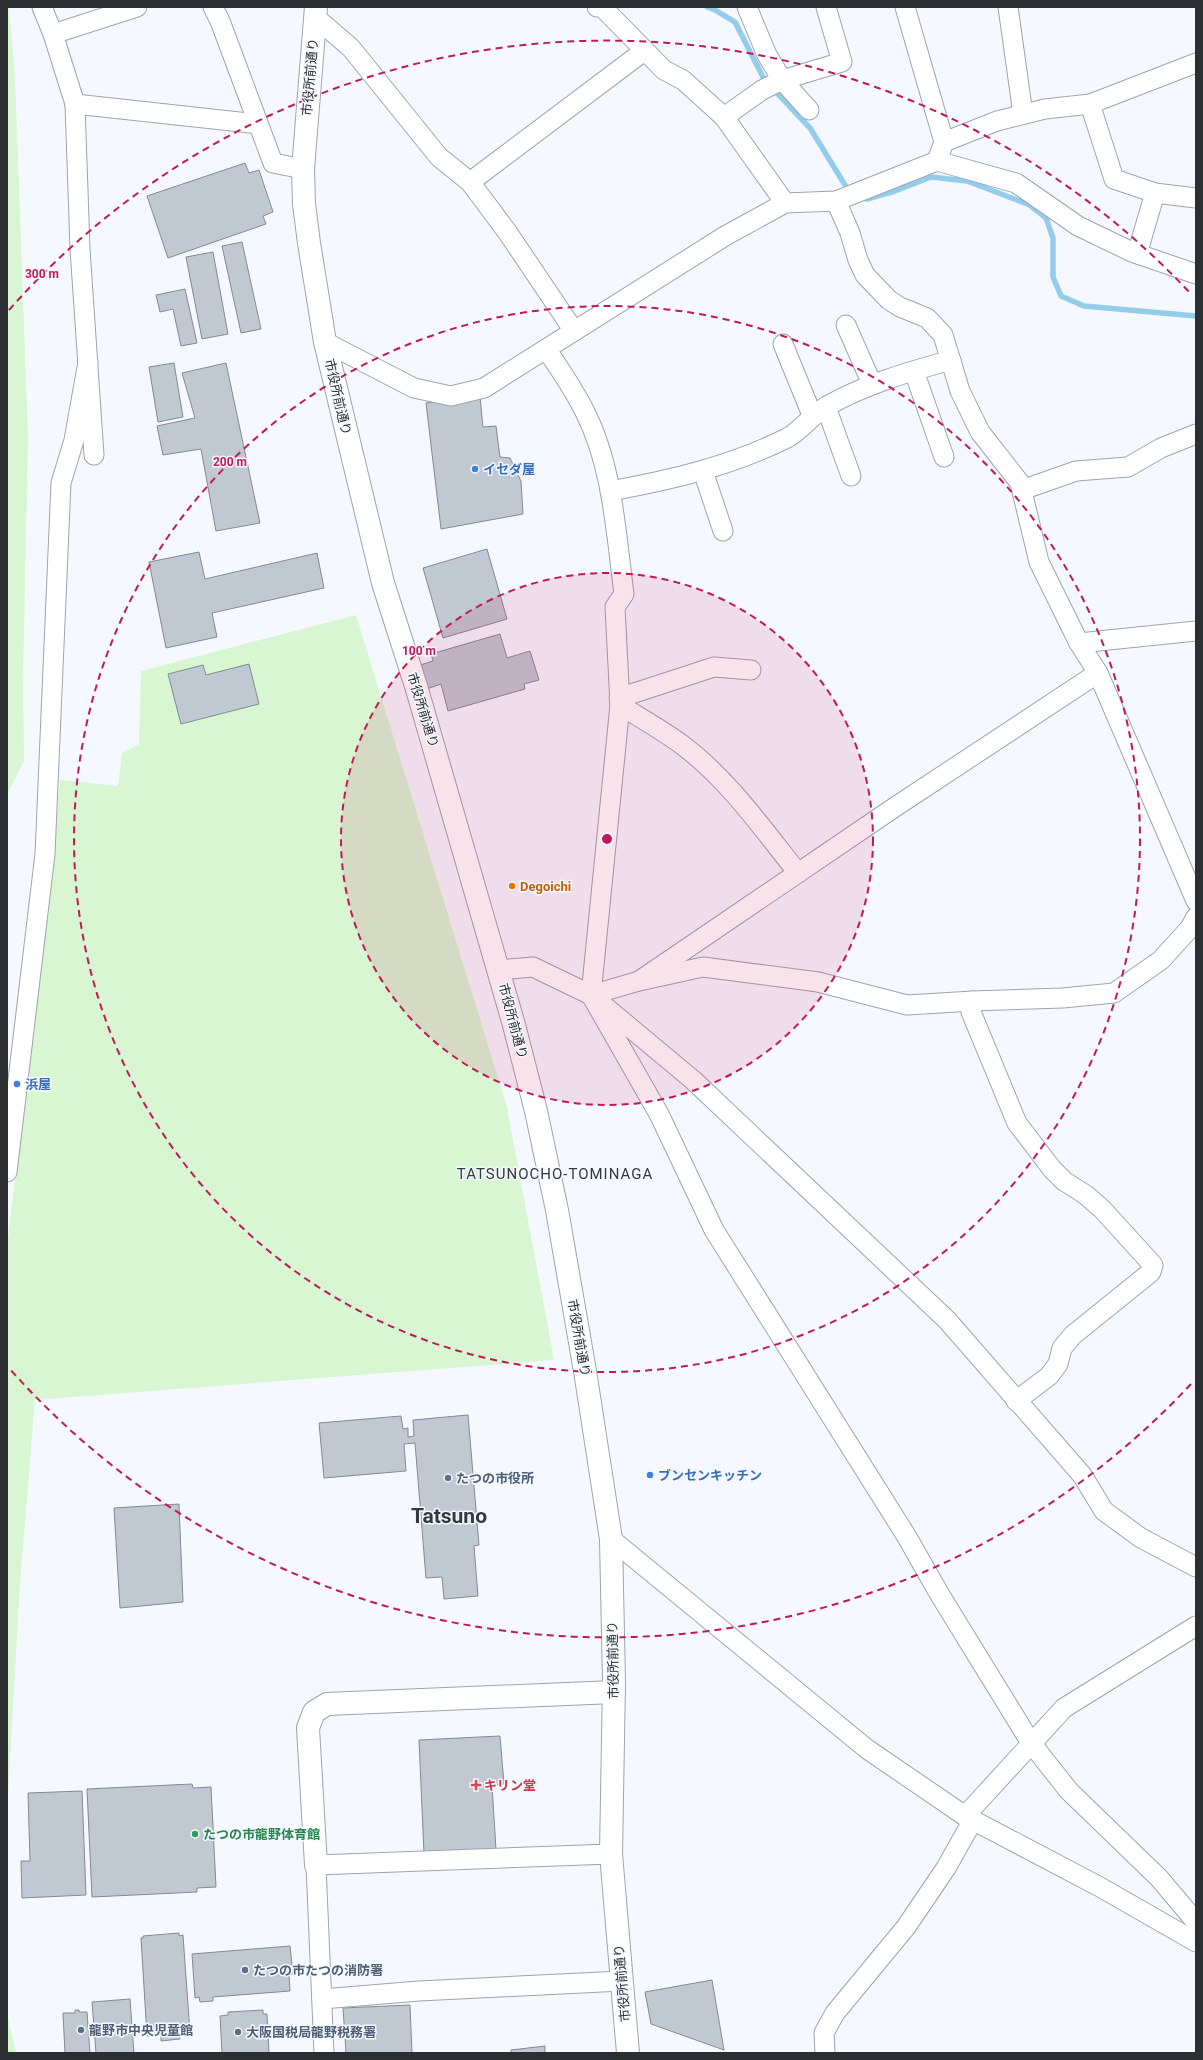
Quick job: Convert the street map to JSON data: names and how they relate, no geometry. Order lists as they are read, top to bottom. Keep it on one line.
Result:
{"streets":{"street":["市役所前通り"]},"districts":["TATSUNOCHO-TOMINAGA","Tatsuno"],"places":{"other":["イセダ屋","Degoichi","浜屋","ブンセンキッチン","たつの市役所","たつの市龍野体育館","たつの市たつの消防署","龍野市中央児童館","大阪国税局龍野税務署"],"health":["キリン堂"]},"rings":["300 m","200 m","100 m"]}
